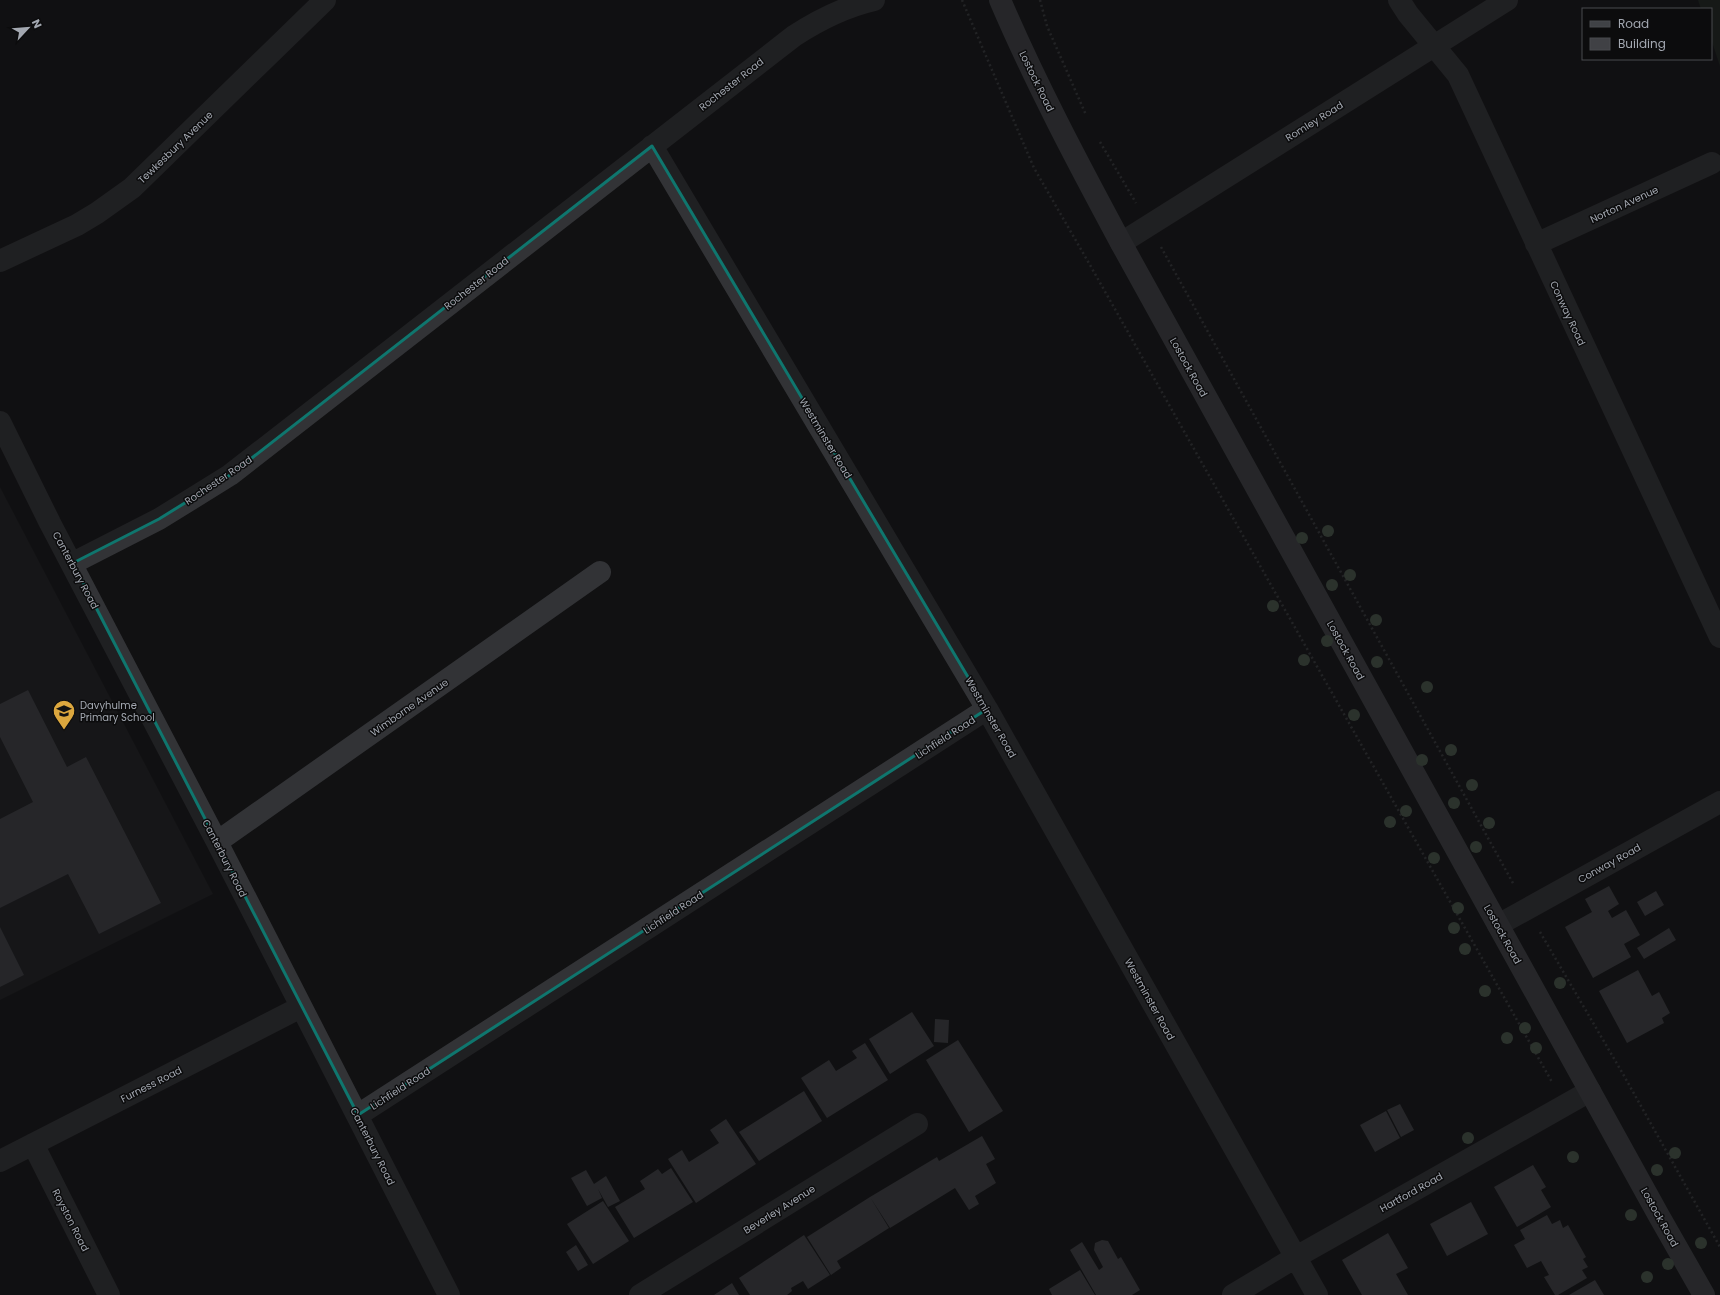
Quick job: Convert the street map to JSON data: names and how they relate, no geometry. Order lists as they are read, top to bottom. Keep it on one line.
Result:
{"streets":{"main road":["Lostock Road"],"street":["Rochester Road","Romley Road","Tewkesbury Avenue","Norton Avenue","Conway Road","Westminster Road","Canterbury Road","Wimborne Avenue","Lichfield Road","Furness Road","Hartford Road","Beverley Avenue","Royston Road"]},"crossings":[["Lostock Road","Romley Road"],["Lostock Road","Conway Road"],["Lostock Road","Hartford Road"],["Rochester Road","Westminster Road"],["Rochester Road","Canterbury Road"],["Romley Road","Conway Road"],["Norton Avenue","Conway Road"],["Westminster Road","Lichfield Road"],["Westminster Road","Hartford Road"],["Canterbury Road","Wimborne Avenue"],["Canterbury Road","Lichfield Road"],["Canterbury Road","Furness Road"],["Furness Road","Royston Road"]],"places":{"school or university":["Davyhulme Primary School"]},"legend":["Road","Building"],"north":"top right"}
